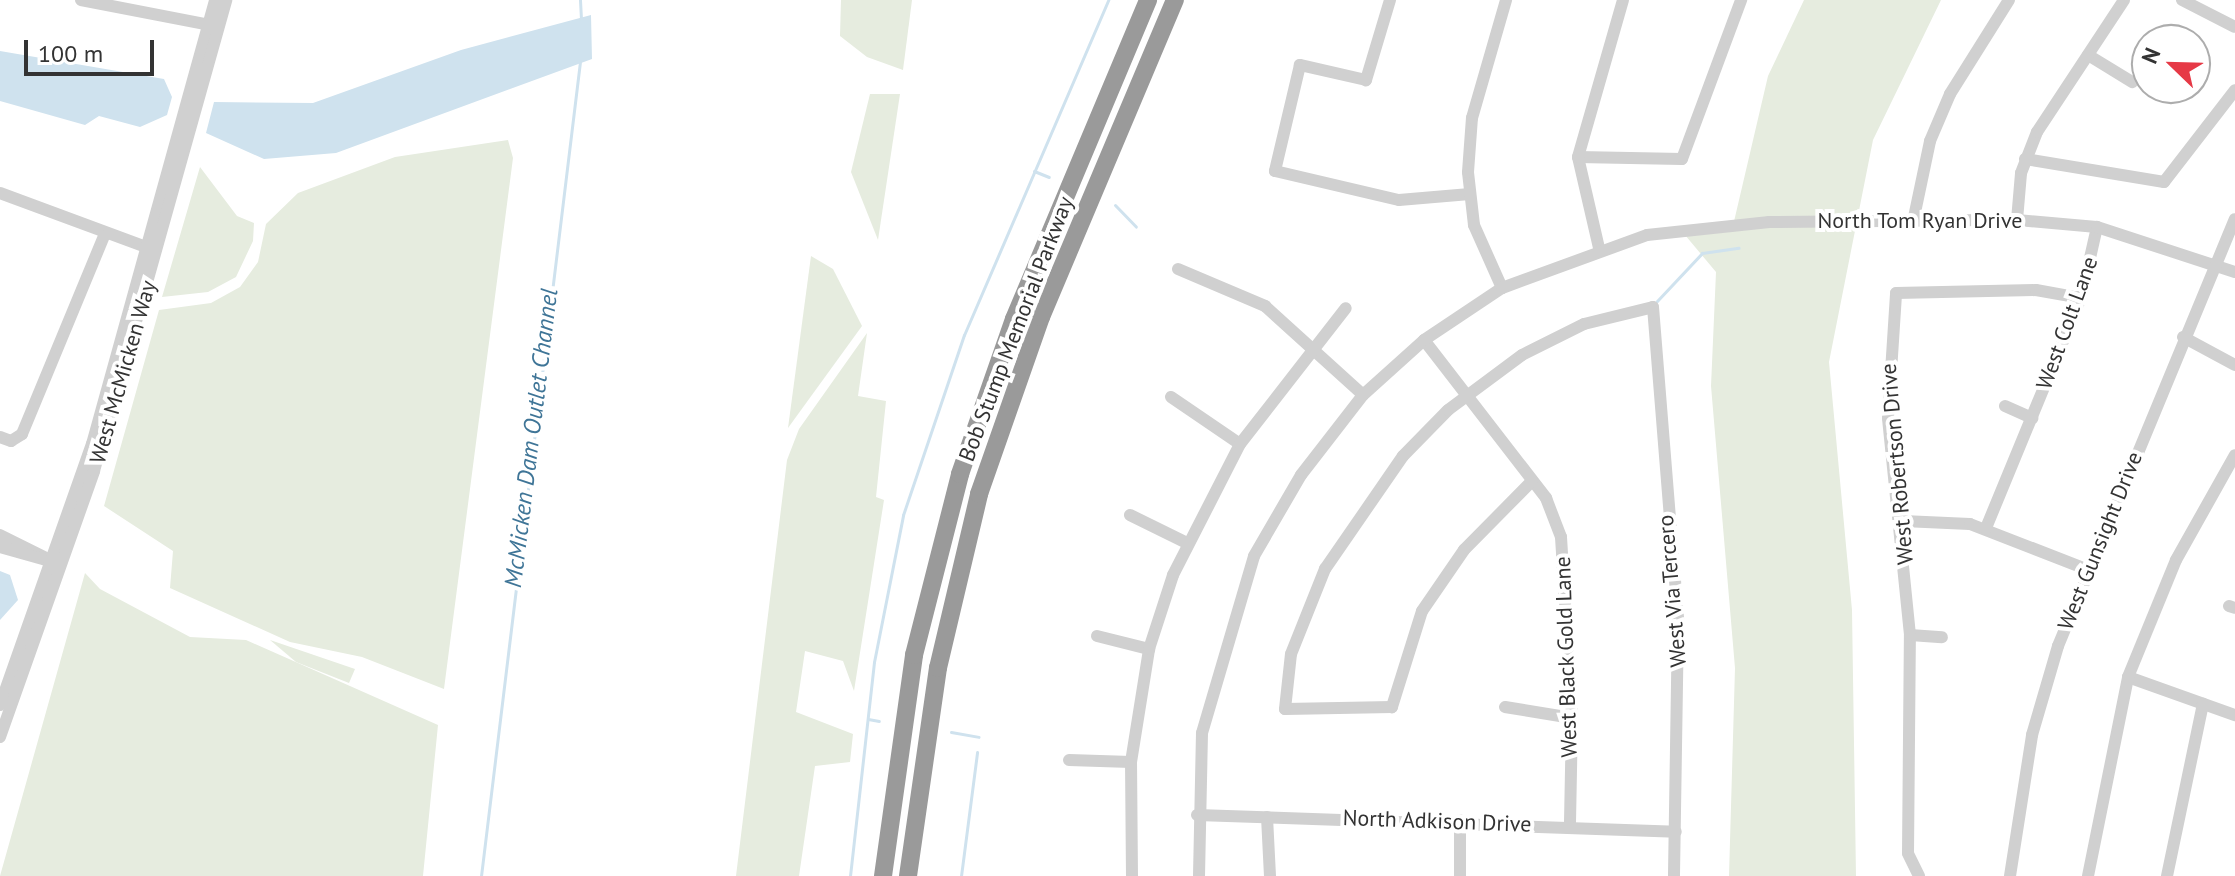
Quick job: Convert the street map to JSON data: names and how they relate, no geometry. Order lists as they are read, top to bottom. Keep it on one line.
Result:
{"streets":{"highway":["Bob Stump Memorial Parkway"],"street":["North Tom Ryan Drive","West Colt Lane","West McMicken Way","West Robertson Drive","West Gunsight Drive","West Via Tercero","West Black Gold Lane","North Adkison Drive"]},"crossings":[["North Tom Ryan Drive","West Colt Lane"],["North Tom Ryan Drive","West Gunsight Drive"],["North Tom Ryan Drive","West Black Gold Lane"],["North Tom Ryan Drive","North Adkison Drive"],["West Colt Lane","West Robertson Drive"],["West Via Tercero","West Black Gold Lane"],["West Via Tercero","North Adkison Drive"],["West Black Gold Lane","North Adkison Drive"]],"water":["McMicken Dam Outlet Channel"],"scale_bar":"100 m","north":"top left"}
